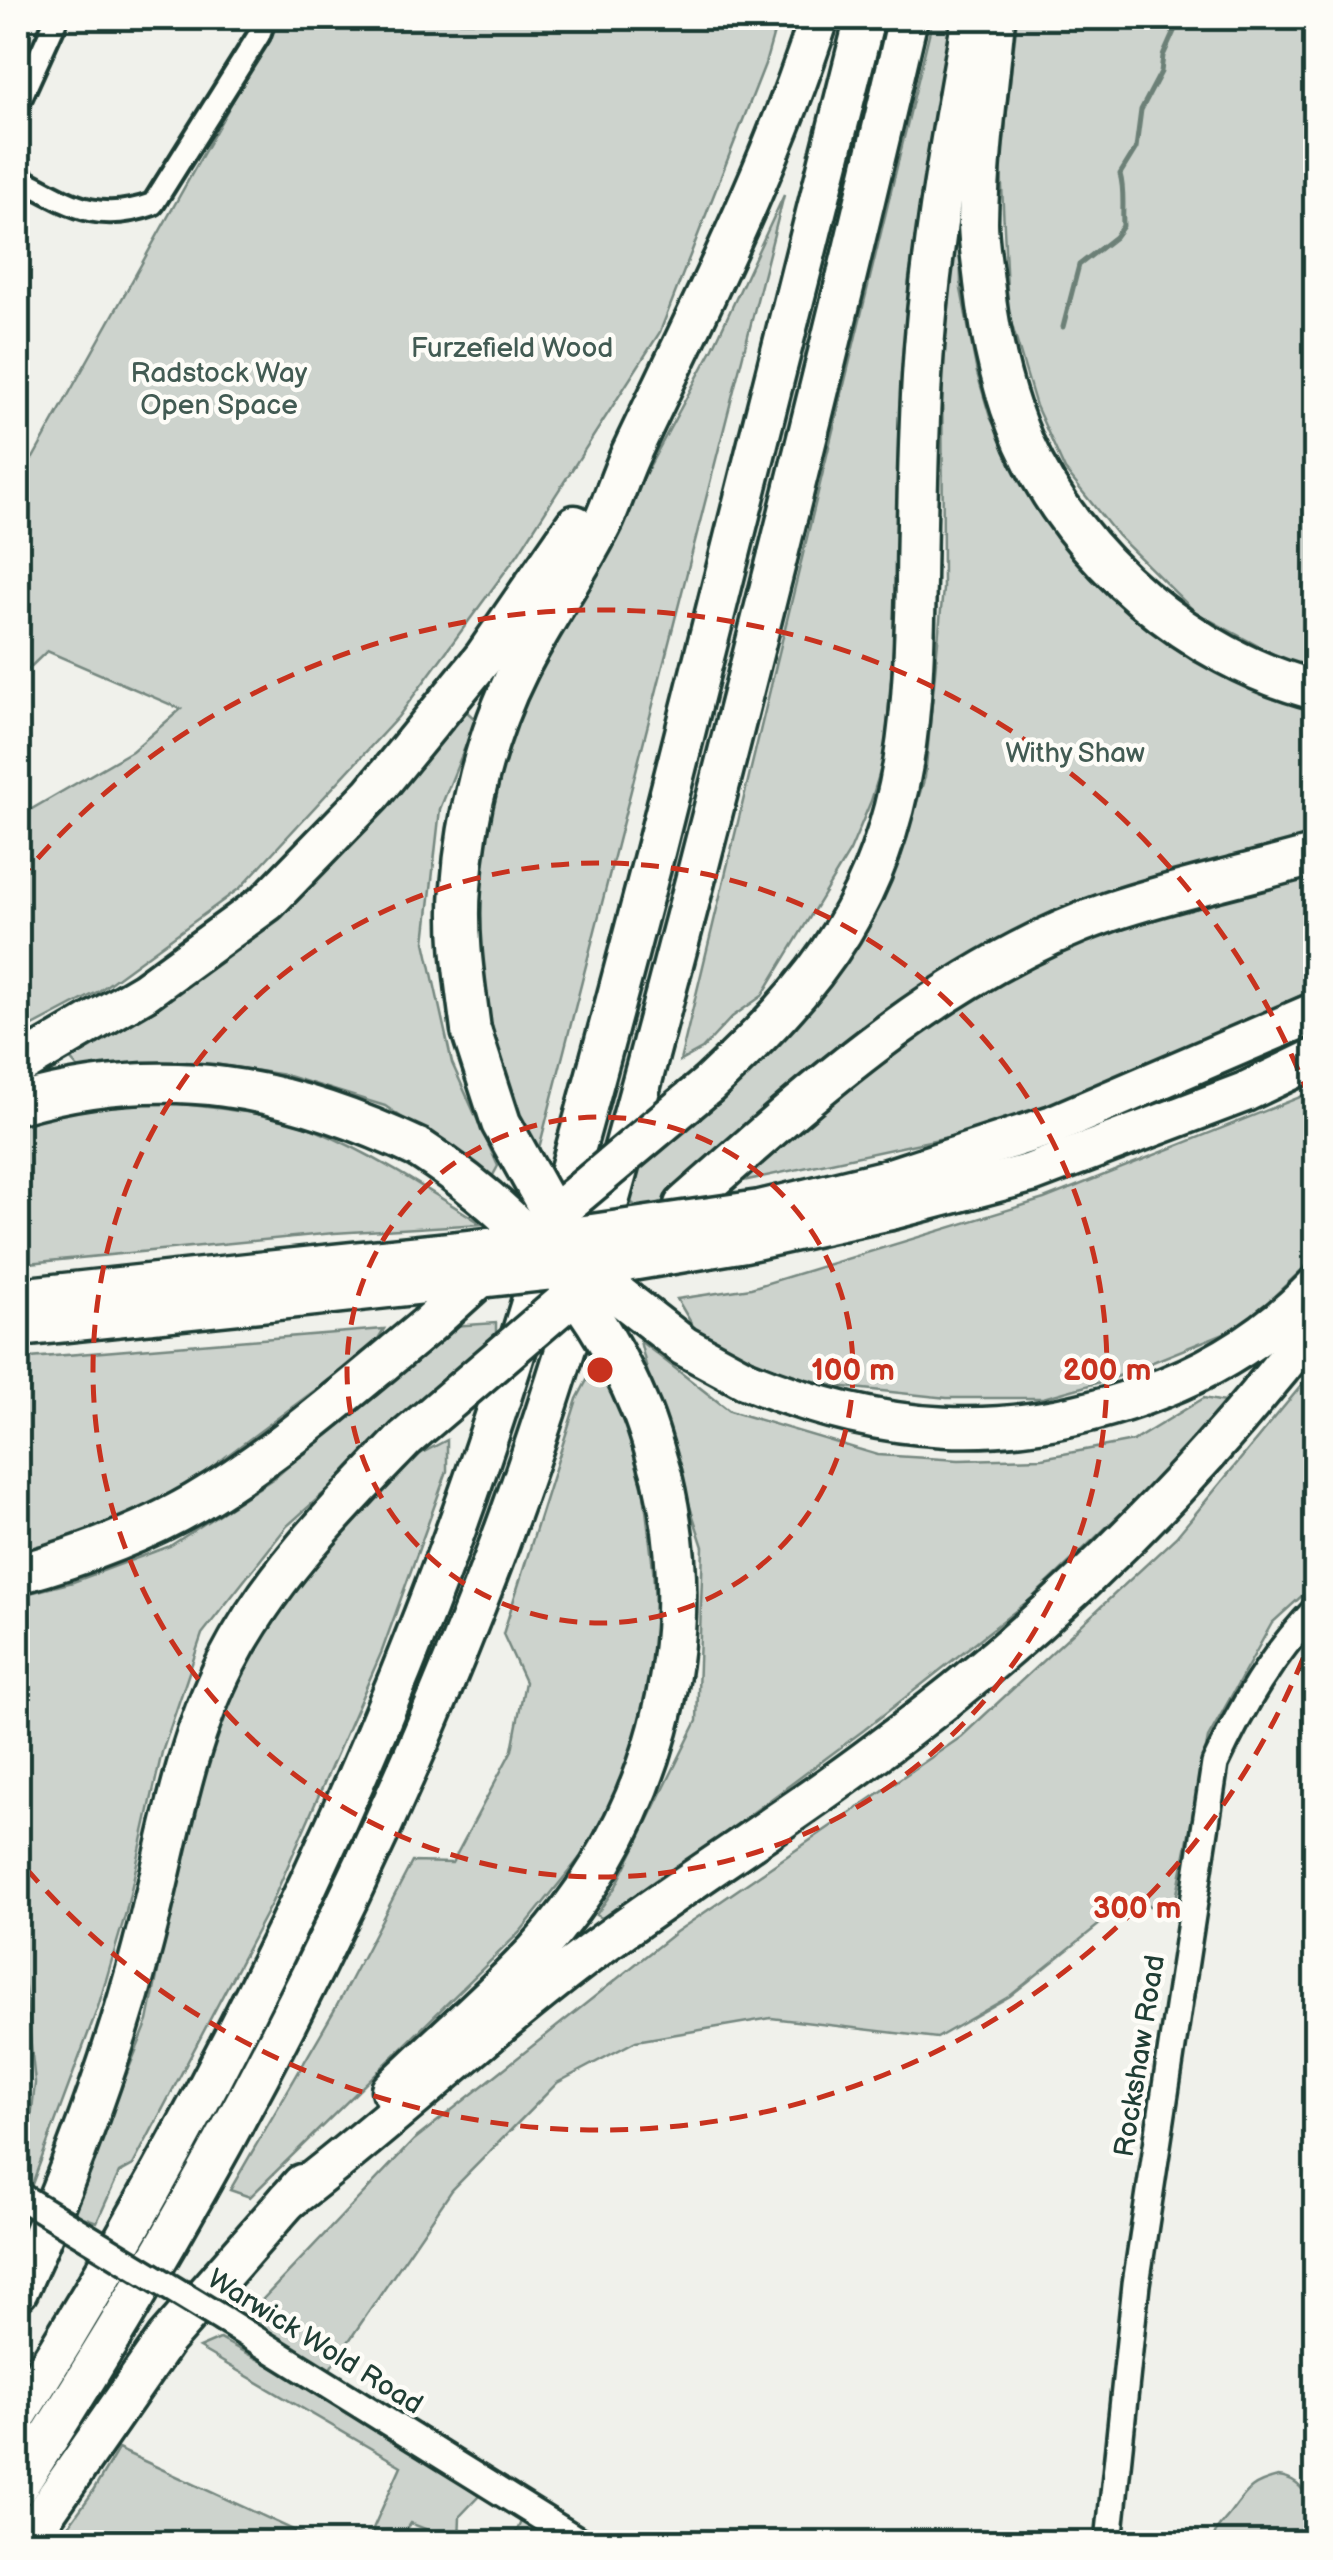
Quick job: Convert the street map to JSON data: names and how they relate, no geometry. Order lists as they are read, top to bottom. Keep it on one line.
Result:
{"streets":{"street":["Rockshaw Road","Warwick Wold Road"]},"parks":["Furzefield Wood","Radstock Way Open Space","Withy Shaw"],"rings":["100 m","200 m","300 m"]}
